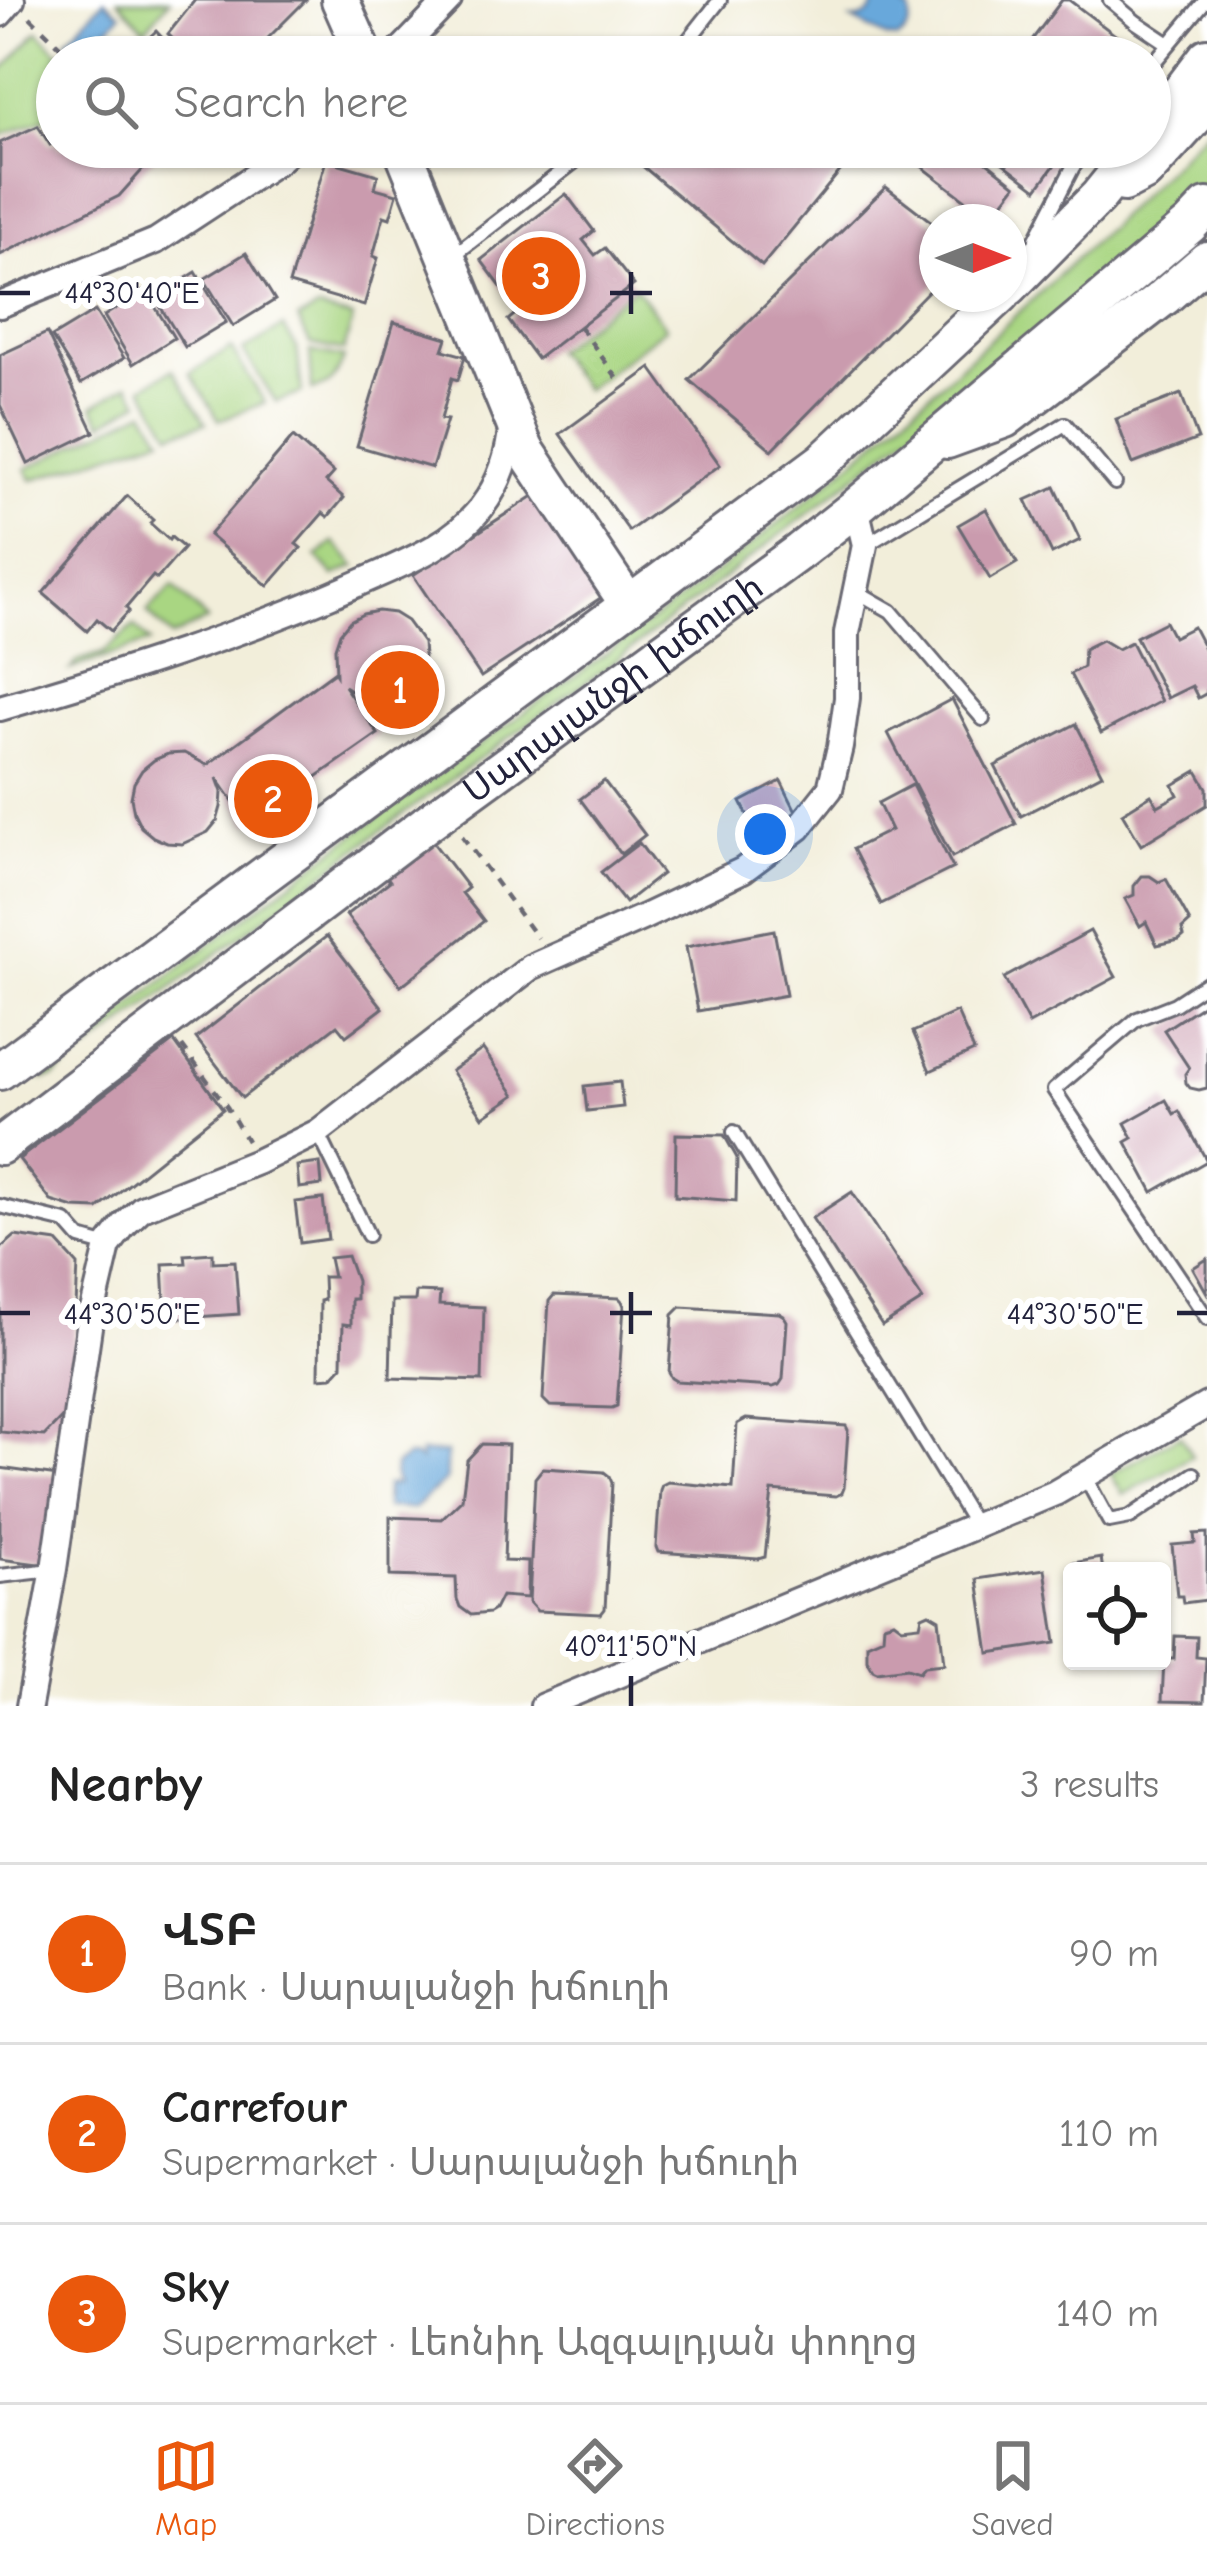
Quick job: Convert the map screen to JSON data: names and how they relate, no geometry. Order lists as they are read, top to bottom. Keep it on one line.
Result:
{"streets":{"main road":["Սարալանջի խճուղի"]},"north":"right","page":{"search":"Search here","pins":["3","1","2"],"heading":["Nearby","3 results"],"list":[{"mark":"1","name":"ՎՏԲ","note":"Bank · Սարալանջի խճուղի","value":"90 m"},{"mark":"2","name":"Carrefour","note":"Supermarket · Սարալանջի խճուղի","value":"110 m"},{"mark":"3","name":"Sky","note":"Supermarket · Լեոնիդ Ազգալդյան փողոց","value":"140 m"}],"nav":["Map","Directions","Saved"]},"coordinates":["44°30'40\"E","44°30'50\"E","40°11'50\"N"]}
